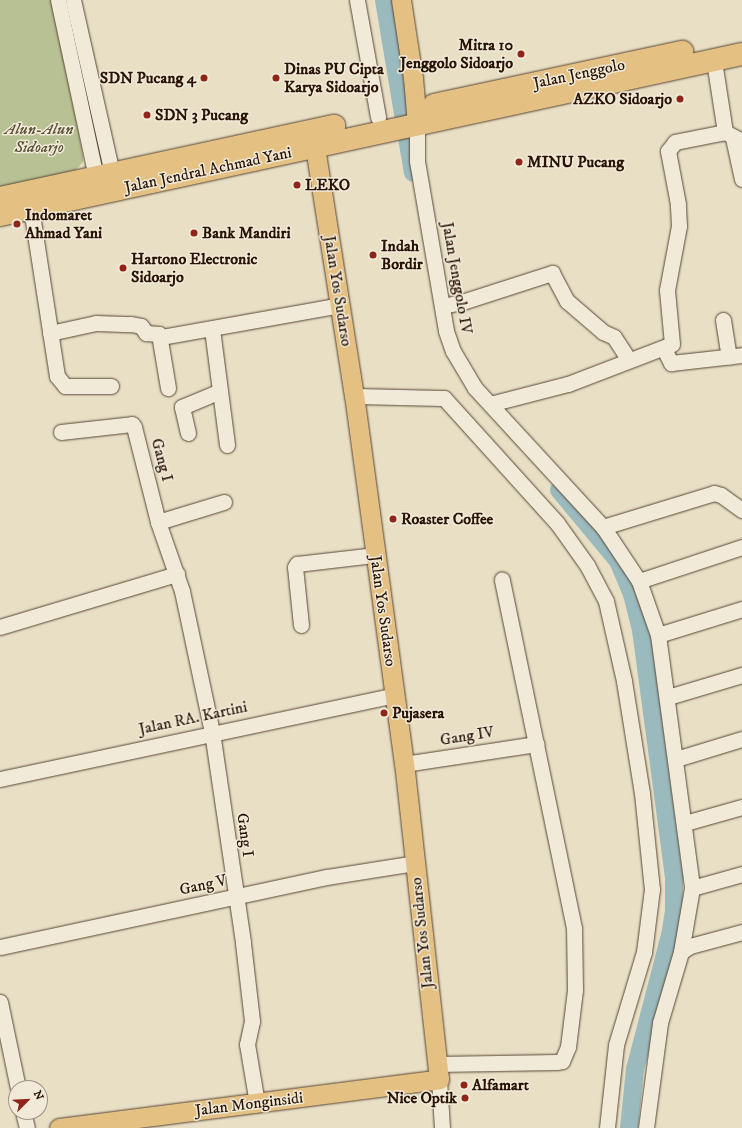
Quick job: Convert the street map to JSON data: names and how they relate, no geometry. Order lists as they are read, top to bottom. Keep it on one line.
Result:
{"streets":{"highway":["Jalan Jenggolo","Jalan Jendral Achmad Yani"],"main road":["Jalan Yos Sudarso","Jalan Monginsidi"],"street":["Jalan Jenggolo IV","Gang I","Jalan RA. Kartini","Gang IV","Gang V"]},"crossings":[["Jalan Jenggolo","Jalan Jendral Achmad Yani"],["Jalan Jenggolo","Jalan Jenggolo IV"],["Jalan Jendral Achmad Yani","Jalan Jenggolo IV"],["Jalan Jendral Achmad Yani","Jalan Yos Sudarso"],["Jalan Yos Sudarso","Jalan RA. Kartini"],["Jalan Yos Sudarso","Gang IV"],["Jalan Yos Sudarso","Gang V"],["Jalan Yos Sudarso","Jalan Monginsidi"],["Gang I","Jalan RA. Kartini"],["Gang I","Gang V"],["Gang I","Jalan Monginsidi"]],"parks":["Alun-Alun Sidoarjo"],"places":["Mitra 10 Jenggolo Sidoarjo","SDN Pucang 4","Dinas PU Cipta Karya Sidoarjo","AZKO Sidoarjo","SDN 3 Pucang","MINU Pucang","LEKO","Indomaret Ahmad Yani","Bank Mandiri","Indah Bordir","Hartono Electronic Sidoarjo","Roaster Coffee","Pujasera","Alfamart","Nice Optik"],"north":"top right"}
